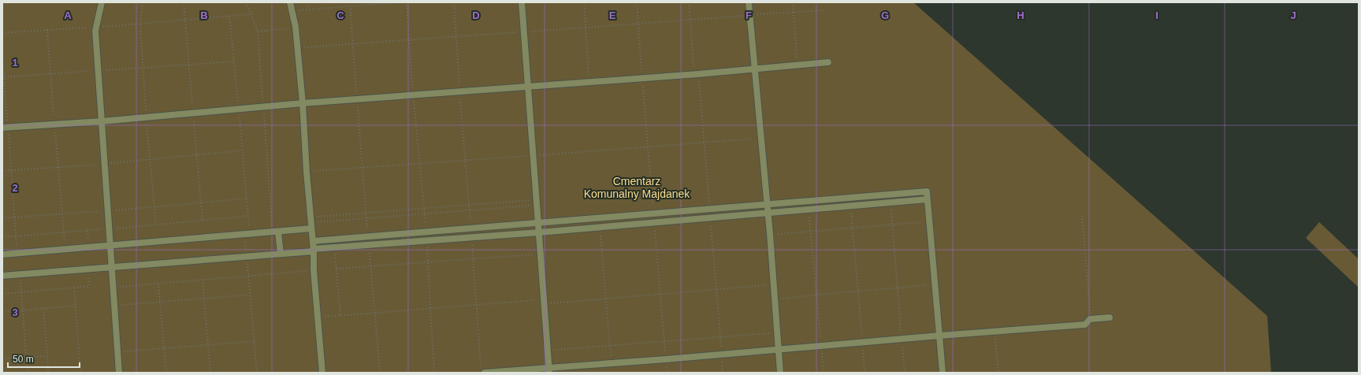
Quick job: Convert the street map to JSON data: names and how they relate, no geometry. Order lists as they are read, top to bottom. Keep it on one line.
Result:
{"parks":["Cmentarz Komunalny Majdanek"],"scale_bar":"50 m","grid":{"columns":["A","B","C","D","E","F","G","H","I","J"],"rows":["1","2","3"]}}
